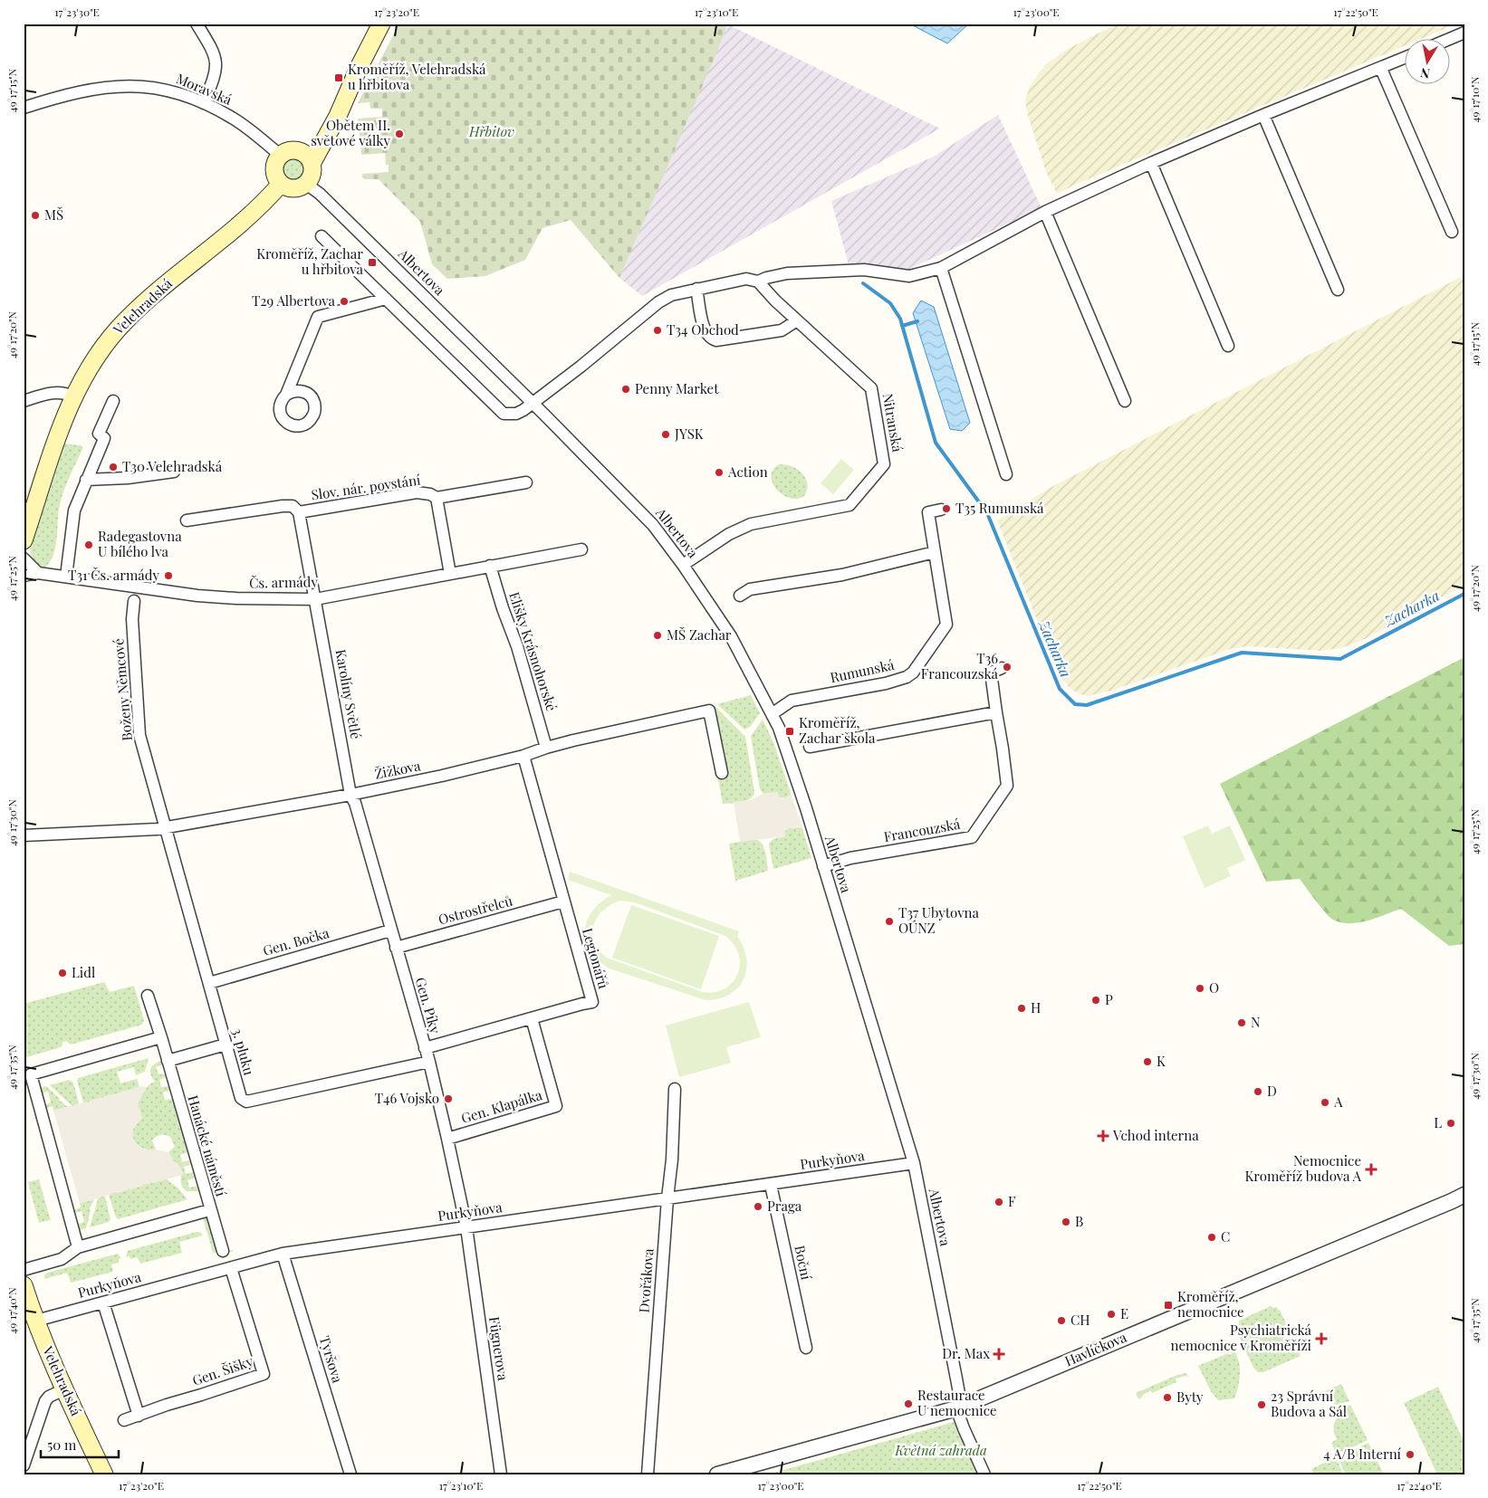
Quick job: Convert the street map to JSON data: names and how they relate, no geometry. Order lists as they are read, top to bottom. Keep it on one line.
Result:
{"streets":{"main road":["Velehradská"],"street":["Moravská","Albertova","Nitranská","Slov. nár. povstání","Čs. armády","Elišky Krásnohorské","Rumunská","Boženy Němcové","Karolíny Světlé","Žižkova","Francouzská","Ostrostřelců","Gen. Bočka","Legionářů","Gen. Píky","3. pluku","Gen. Klapálka","Hanácké náměstí","Purkyňova","Boční","Dvořákova","Fügnerova","Havlíčkova","Tyršova","Gen. Šišky"]},"crossings":[["Moravská","Albertova"],["Moravská","Velehradská"],["Albertova","Velehradská"],["Albertova","Nitranská"],["Albertova","Rumunská"],["Albertova","Francouzská"],["Albertova","Purkyňova"],["Albertova","Havlíčkova"],["Velehradská","Purkyňova"],["Slov. nár. povstání","Čs. armády"],["Slov. nár. povstání","Karolíny Světlé"],["Čs. armády","Elišky Krásnohorské"],["Čs. armády","Karolíny Světlé"],["Elišky Krásnohorské","Žižkova"],["Boženy Němcové","Žižkova"],["Boženy Němcové","3. pluku"],["Karolíny Světlé","Žižkova"],["Karolíny Světlé","Gen. Píky"],["Žižkova","Legionářů"],["Žižkova","Gen. Píky"],["Žižkova","3. pluku"],["Ostrostřelců","Legionářů"],["Ostrostřelců","Gen. Píky"],["Gen. Bočka","Gen. Píky"],["Gen. Bočka","3. pluku"],["Legionářů","Gen. Píky"],["Legionářů","Gen. Klapálka"],["Gen. Píky","3. pluku"],["Gen. Píky","Gen. Klapálka"],["Gen. Píky","Purkyňova"],["Gen. Píky","Fügnerova"],["Purkyňova","Boční"],["Purkyňova","Dvořákova"],["Purkyňova","Fügnerova"],["Purkyňova","Tyršova"],["Purkyňova","Gen. Šišky"]],"water":["Zacharka"],"parks":["Hřbitov","Květná zahrada"],"places":{"transit":["Kroměříž, Velehradská u hřbitova","Kroměříž, Zachar u hřbitova","Kroměříž, Zachar škola","Kroměříž, nemocnice"],"other":["Obětem II. světové války","MŠ","T29 Albertova","T34 Obchod","Penny Market","JYSK","T30 Velehradská","Action","T35 Rumunská","Radegastovna U bílého lva","T31 Čs. armády","MŠ Zachar","T36 Francouzská","T37 Ubytovna OÚNZ","Lidl","O","P","H","N","K","D","T46 Vojsko","A","L","F","Praga","B","C","E","CH","Byty","Restaurace U nemocnice","23 Správní Budova a Sál","4 A/B Interní"],"health":["Vchod interna","Nemocnice Kroměříž budova A","Psychiatrická nemocnice v Kroměříži","Dr. Max"]},"scale_bar":"50 m","north":"bottom","coordinates":["17°23'30\"E","17°23'20\"E","17°23'10\"E","17°23'00\"E","17°22'50\"E","49°17'15\"N","49°17'10\"N","49°17'20\"N","49°17'25\"N","49°17'30\"N","49°17'35\"N","49°17'40\"N","17°22'40\"E"]}
